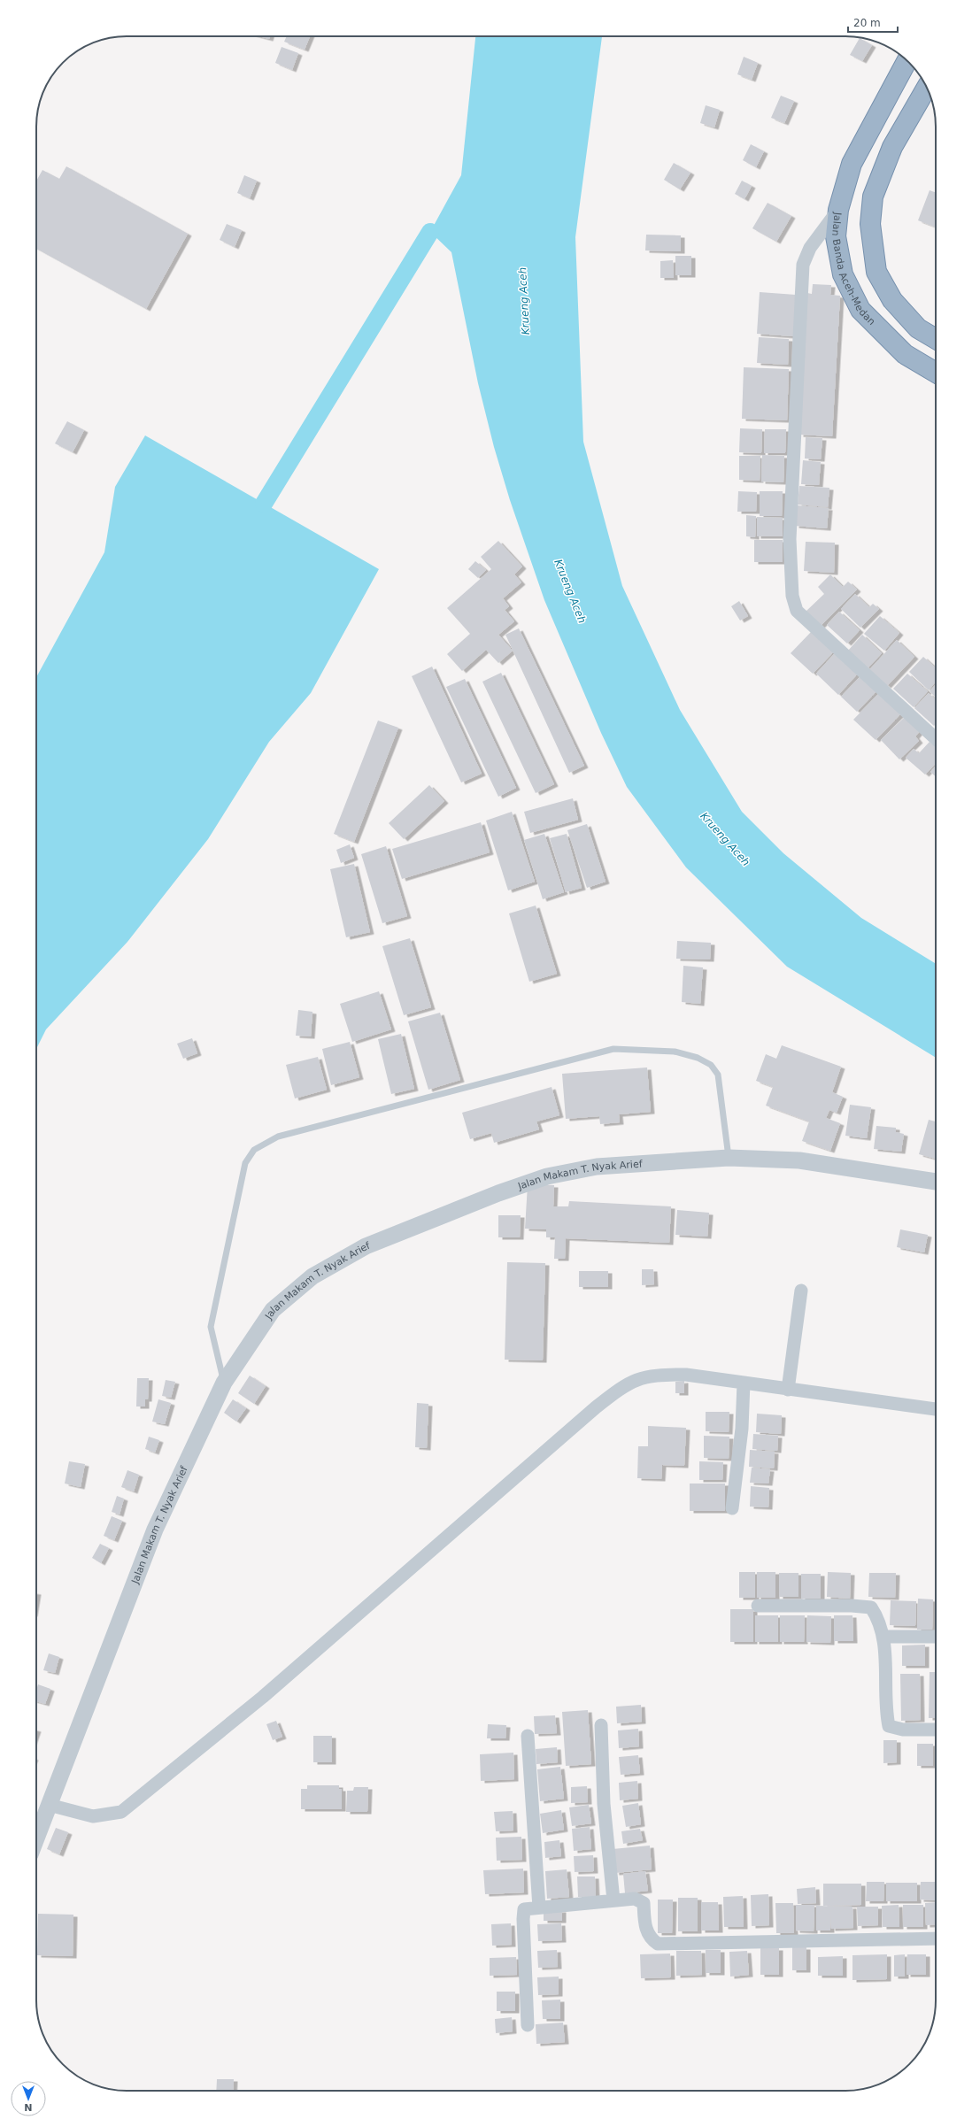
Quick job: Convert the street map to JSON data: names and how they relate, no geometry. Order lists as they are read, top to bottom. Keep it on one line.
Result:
{"streets":{"highway":["Jalan Banda Aceh-Medan"],"street":["Jalan Makam T. Nyak Arief"]},"water":["Krueng Aceh"],"scale_bar":"20 m","north":"bottom"}
